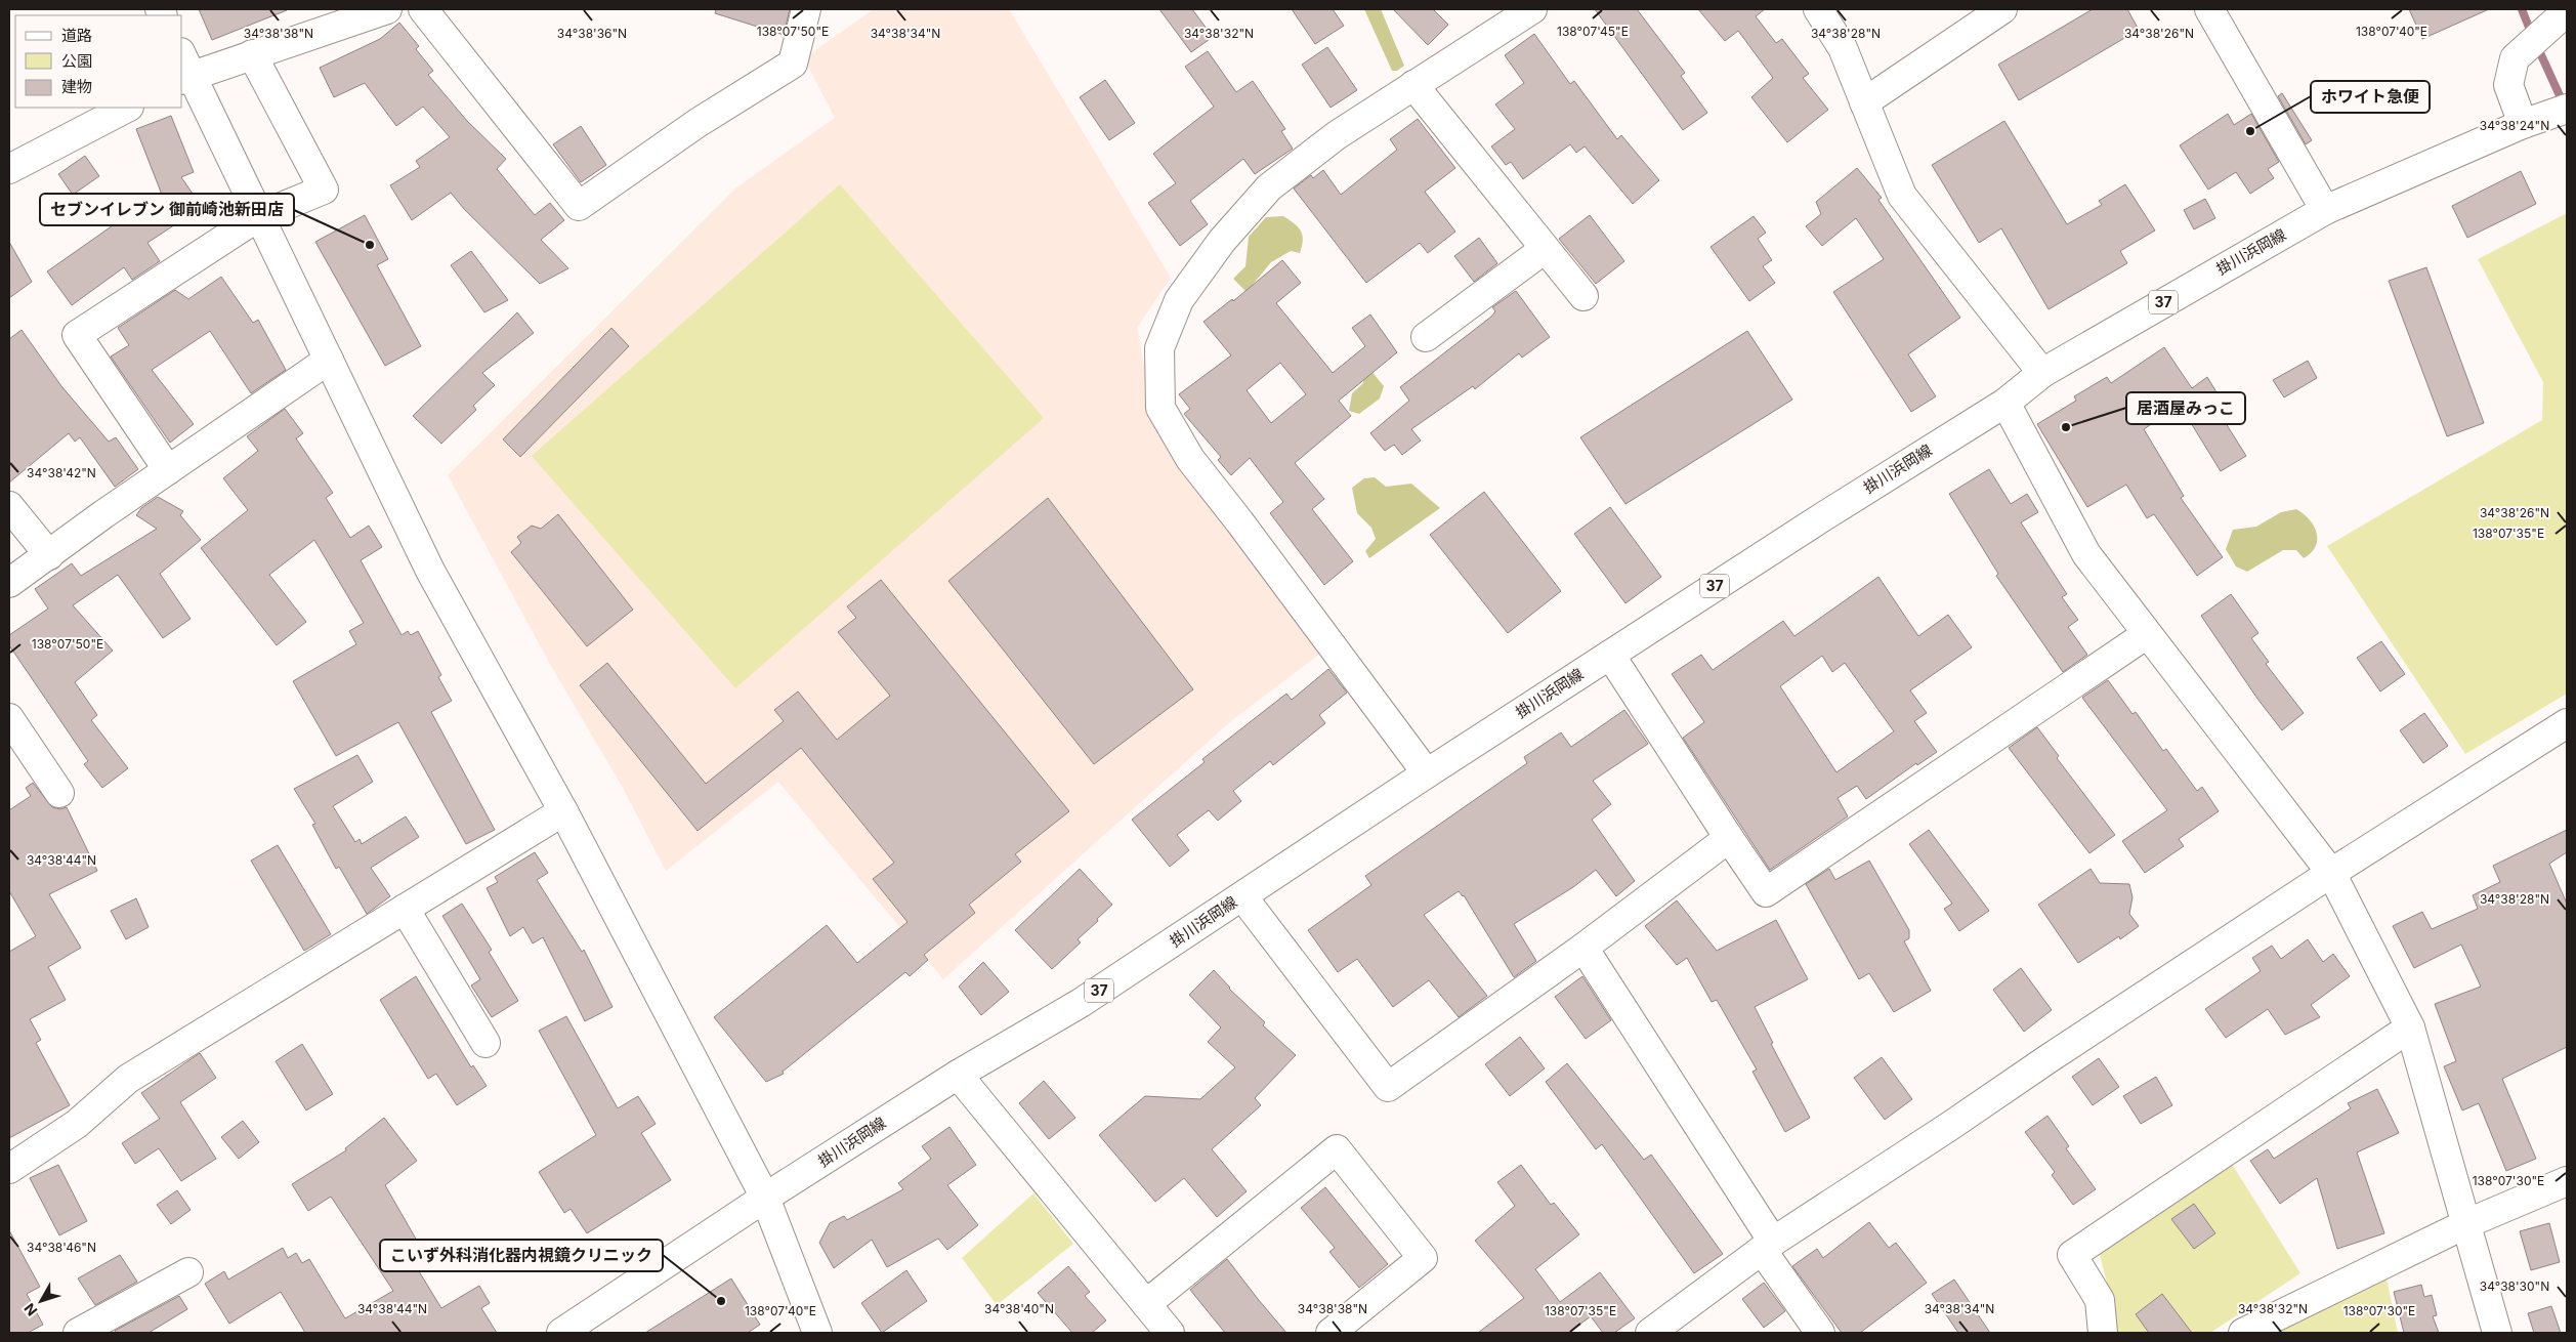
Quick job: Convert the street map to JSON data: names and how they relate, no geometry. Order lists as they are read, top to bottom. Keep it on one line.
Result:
{"streets":{"street":["掛川浜岡線","37"]},"places":["ホワイト急便","セブンイレブン 御前崎池新田店","居酒屋みっこ","こいず外科消化器内視鏡クリニック"],"legend":["道路","公園","建物"],"north":"bottom left","coordinates":["138°07'50\"E","138°07'45\"E","138°07'40\"E","34°38'38\"N","34°38'36\"N","34°38'34\"N","34°38'32\"N","34°38'28\"N","34°38'26\"N","34°38'24\"N","34°38'42\"N","138°07'35\"E","34°38'44\"N","138°07'30\"E","34°38'46\"N","34°38'30\"N","34°38'40\"N"]}
